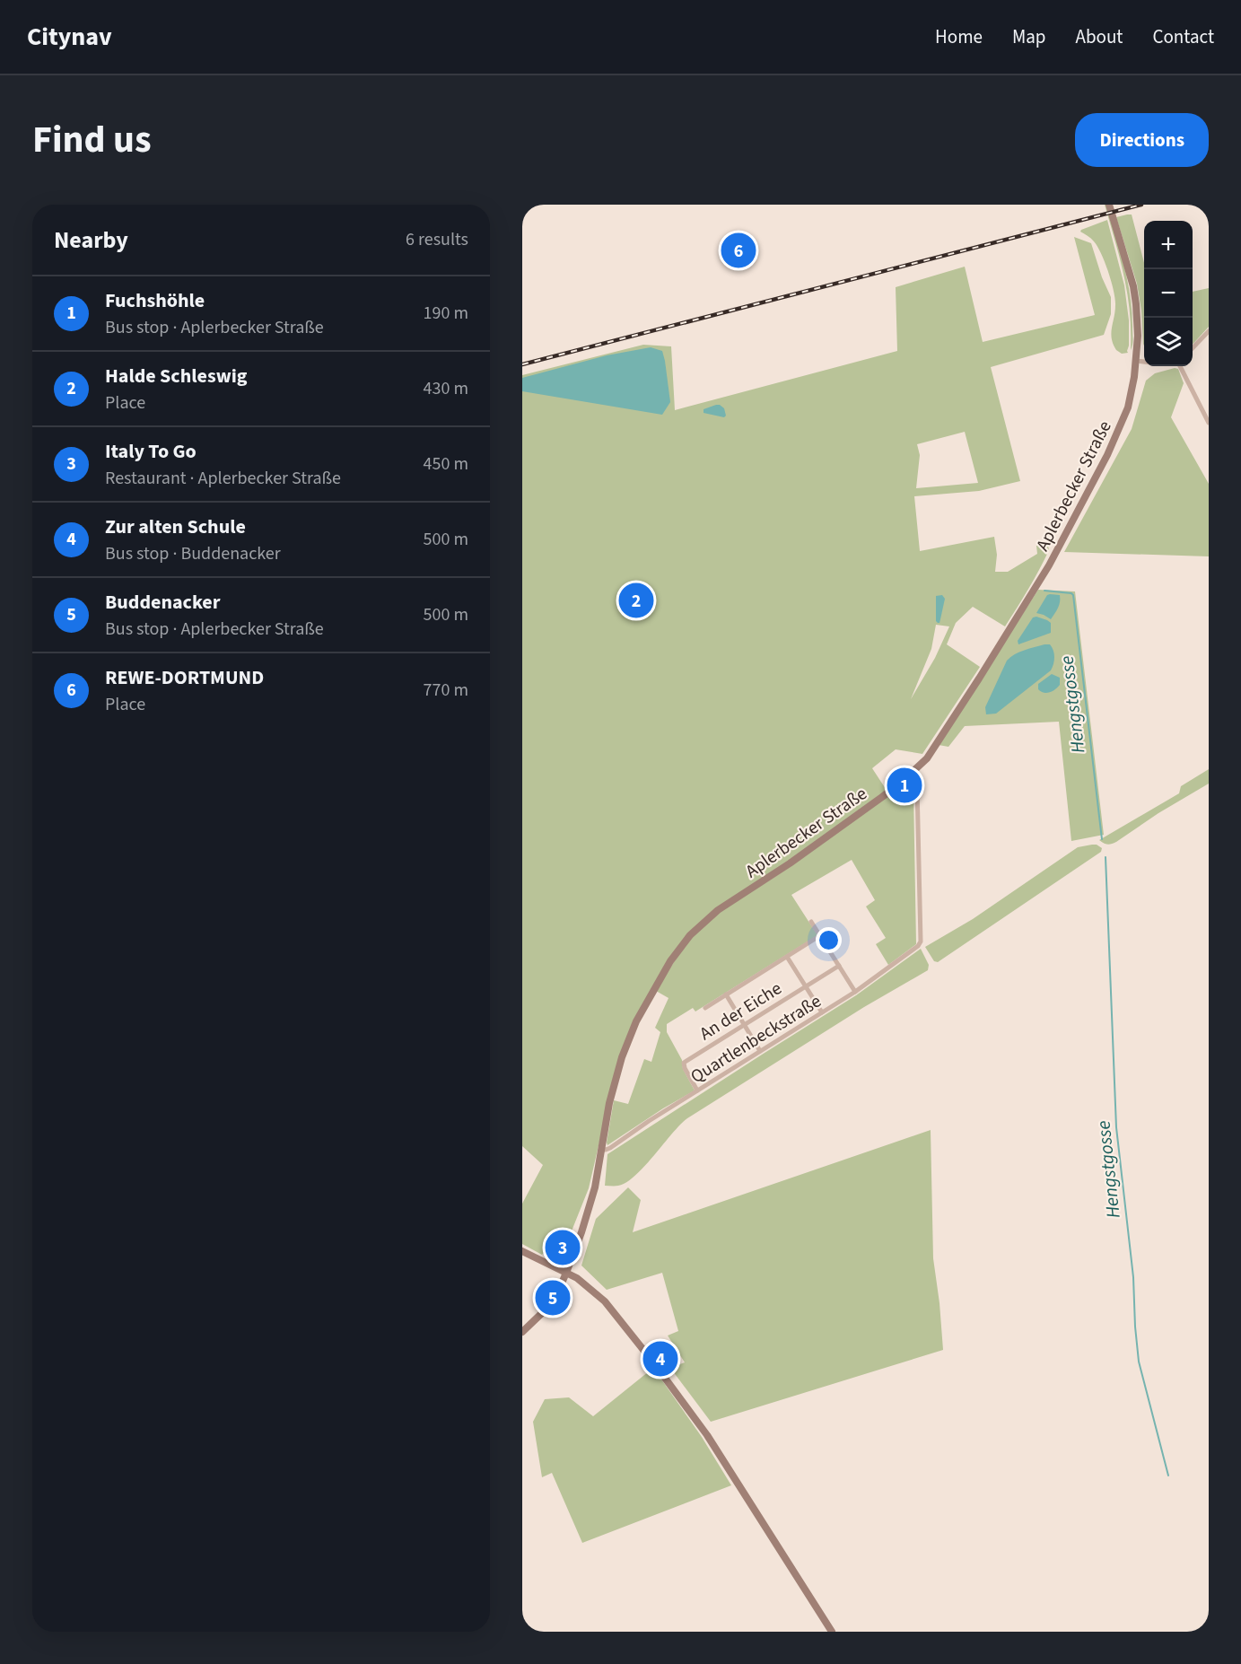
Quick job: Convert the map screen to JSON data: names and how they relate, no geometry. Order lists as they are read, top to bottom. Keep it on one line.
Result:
{"streets":{"main road":["Aplerbecker Straße"],"street":["An der Eiche","Quartlenbeckstraße"]},"crossings":[["Aplerbecker Straße","Quartlenbeckstraße"],["An der Eiche","Quartlenbeckstraße"]],"water":["Hengstgosse"],"page":{"header":"Citynav","nav":["Home","Map","About","Contact"],"title":"Find us","buttons":"Directions","heading":["Nearby","6 results"],"map_buttons":["+","−"],"pins":["6","2","1","3","5","4"],"list":[{"mark":"1","name":"Fuchshöhle","note":"Bus stop · Aplerbecker Straße","value":"190 m"},{"mark":"2","name":"Halde Schleswig","note":"Place","value":"430 m"},{"mark":"3","name":"Italy To Go","note":"Restaurant · Aplerbecker Straße","value":"450 m"},{"mark":"4","name":"Zur alten Schule","note":"Bus stop · Buddenacker","value":"500 m"},{"mark":"5","name":"Buddenacker","note":"Bus stop · Aplerbecker Straße","value":"500 m"},{"mark":"6","name":"REWE-DORTMUND","note":"Place","value":"770 m"}]}}
